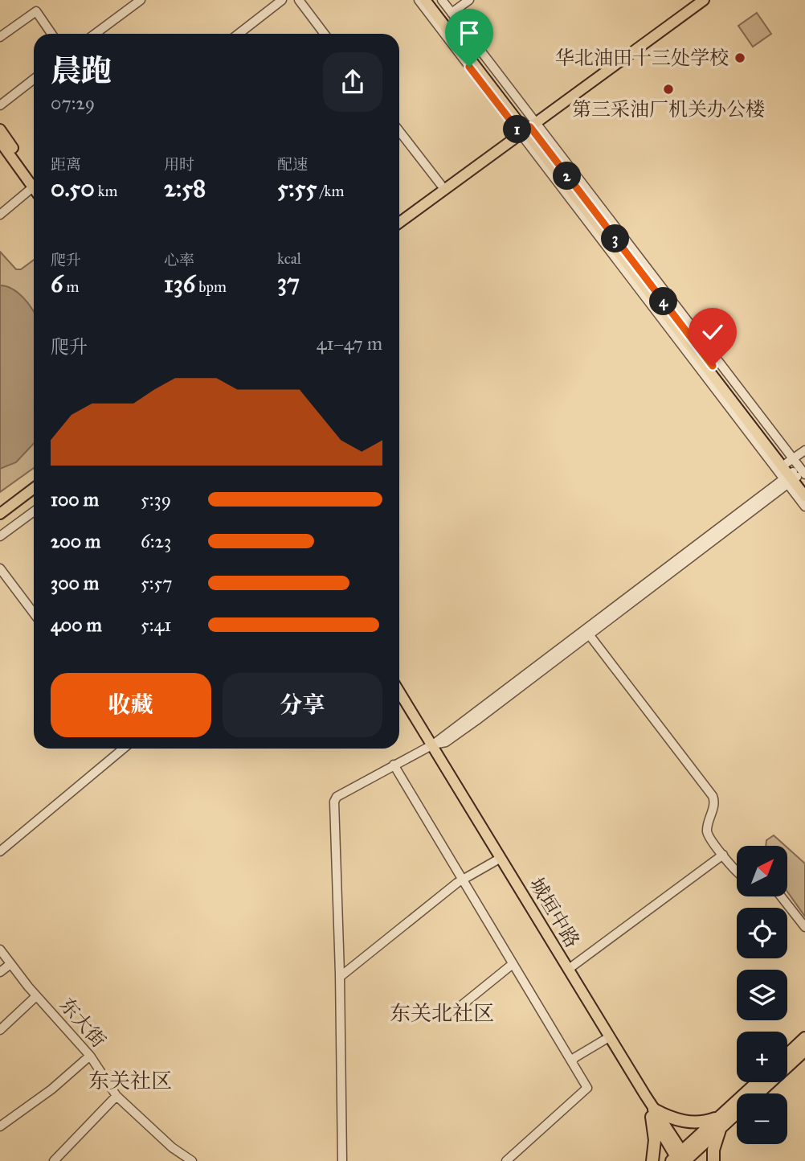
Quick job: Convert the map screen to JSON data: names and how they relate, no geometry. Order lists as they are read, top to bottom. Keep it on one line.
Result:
{"streets":{"main road":["城垣中路"],"street":["东大街"]},"districts":["东关北社区","东关社区"],"places":["华北油田十三处学校","第三采油厂机关办公楼"],"north":"top right","page":{"heading":["晨跑","07:29"],"pins":["1","2","3","4"],"stats":[["距离","0.50 km"],["用时","2:58"],["配速","5:55 /km"],["爬升","6 m"],["心率","136 bpm"],["kcal","37"]],"chart":["爬升","41–47 m"],"list":[{"name":"100 m","note":"5:39"},{"name":"200 m","note":"6:23"},{"name":"300 m","note":"5:57"},{"name":"400 m","note":"5:41"}],"buttons":["收藏","分享"],"map_buttons":["+","−"]}}
